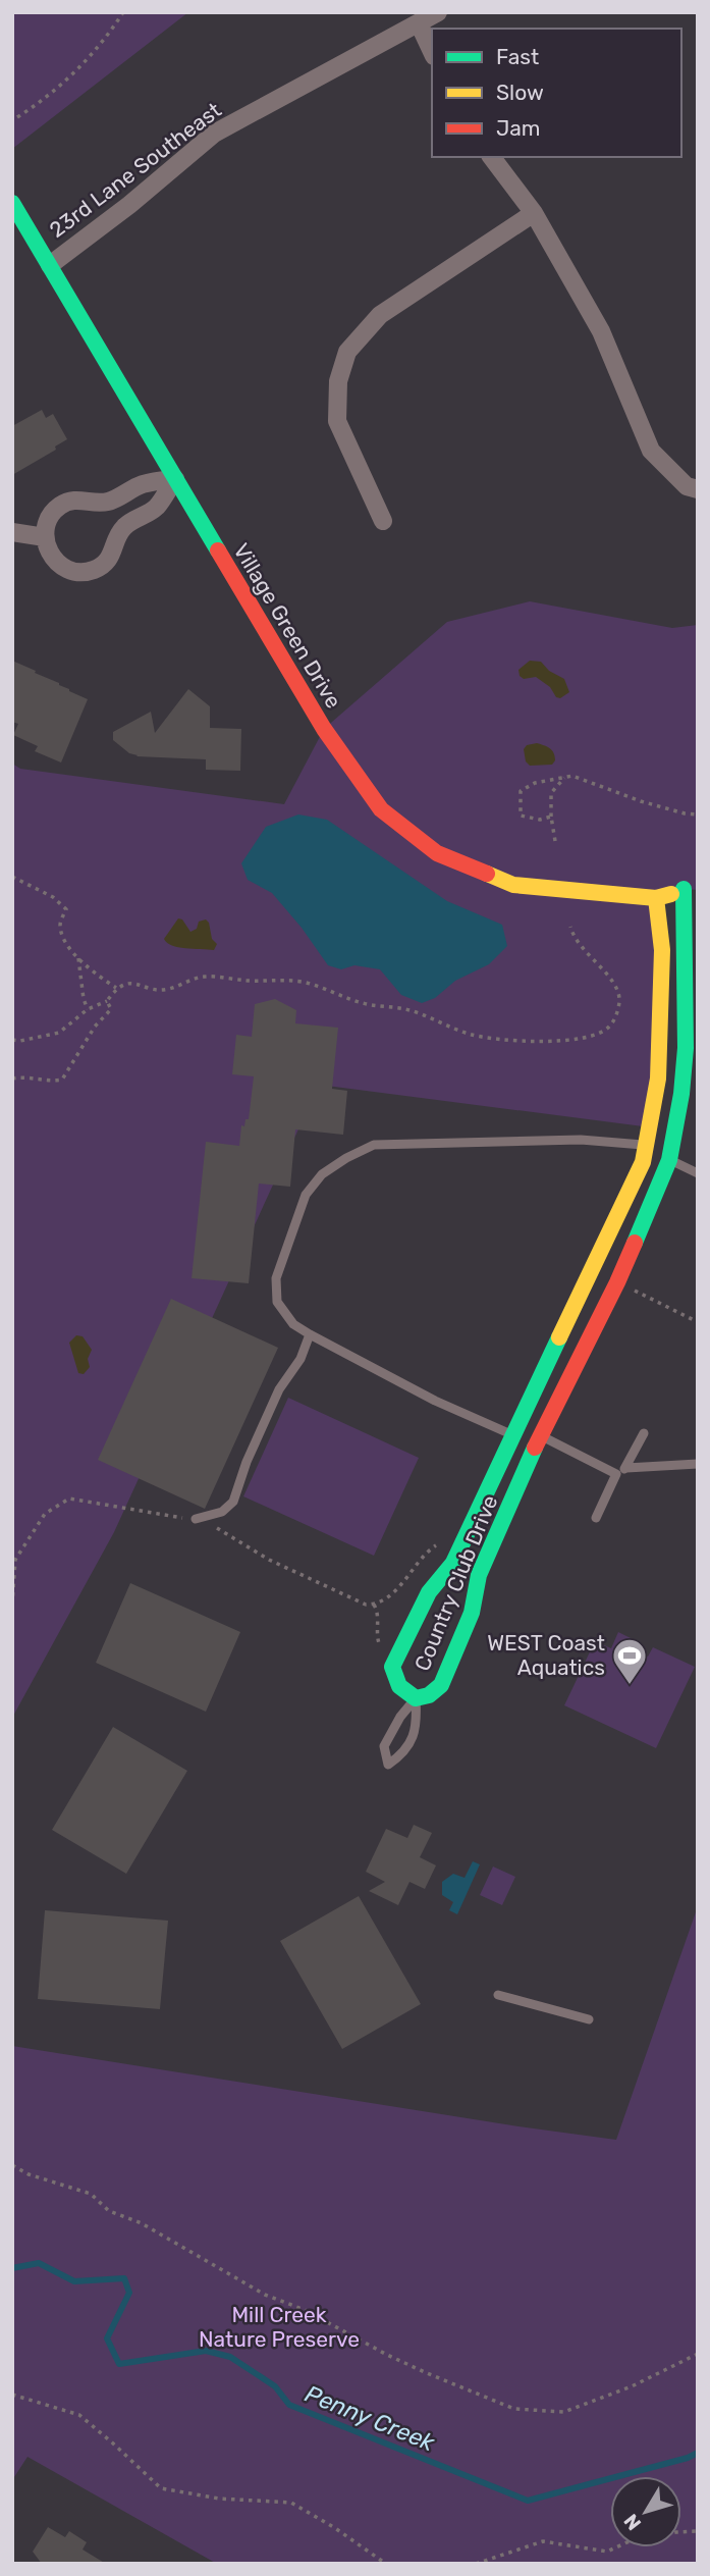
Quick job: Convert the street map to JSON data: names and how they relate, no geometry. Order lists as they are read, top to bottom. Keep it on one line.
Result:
{"streets":{"street":["23rd Lane Southeast","Village Green Drive","Country Club Drive"]},"crossings":[["23rd Lane Southeast","Village Green Drive"],["Village Green Drive","Country Club Drive"]],"water":["Penny Creek"],"parks":["Mill Creek Nature Preserve"],"places":{"sports":["WEST Coast Aquatics"]},"legend":["Fast","Slow","Jam"],"north":"bottom left"}
